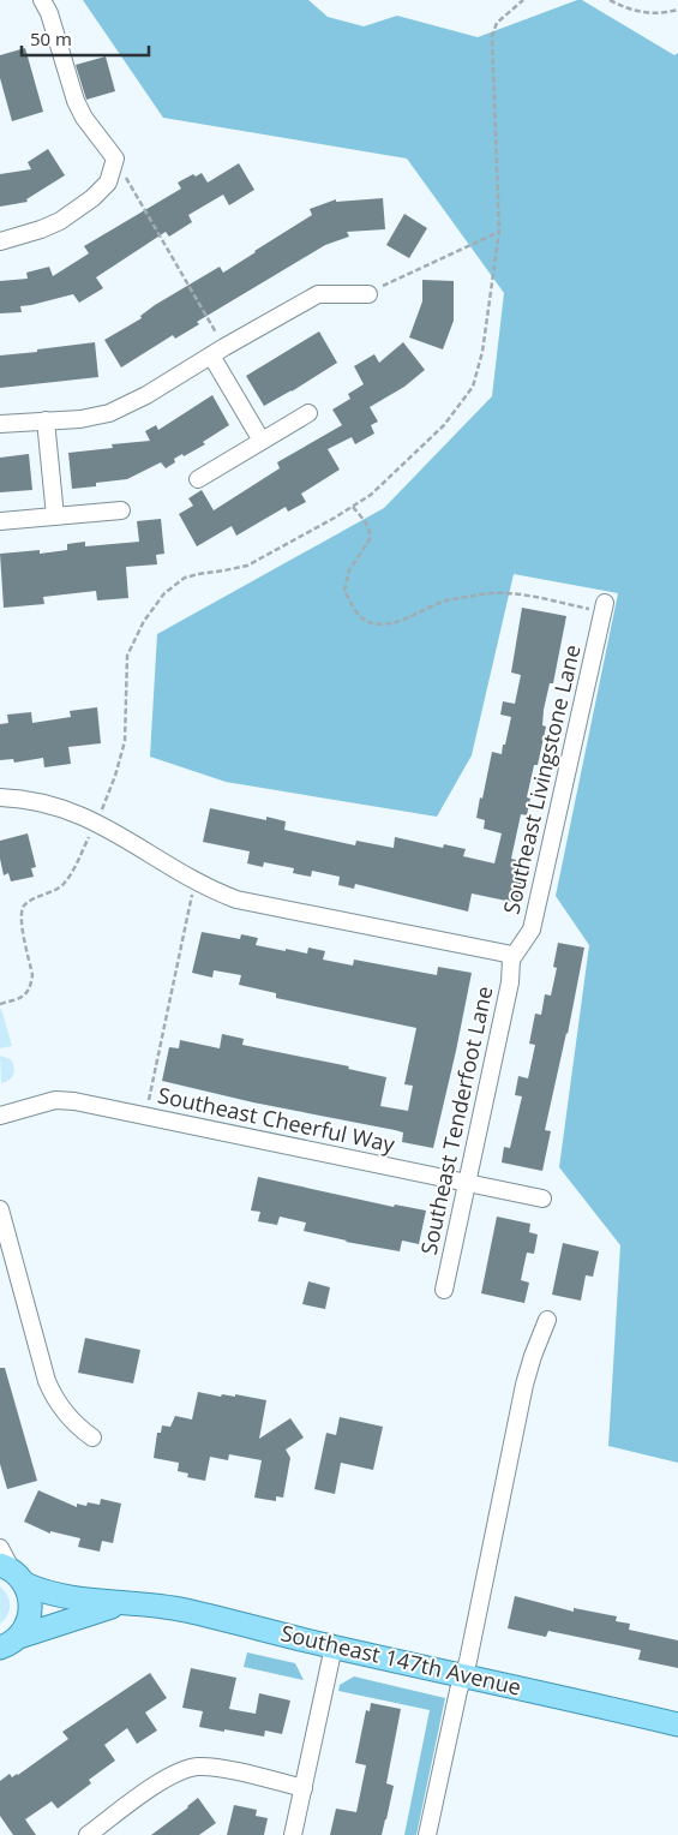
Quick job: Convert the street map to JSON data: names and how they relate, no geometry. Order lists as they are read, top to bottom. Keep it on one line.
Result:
{"streets":{"main road":["Southeast 147th Avenue"],"street":["Southeast Livingstone Lane","Southeast Cheerful Way","Southeast Tenderfoot Lane"]},"crossings":[["Southeast Livingstone Lane","Southeast Tenderfoot Lane"],["Southeast Cheerful Way","Southeast Tenderfoot Lane"]],"scale_bar":"50 m"}
